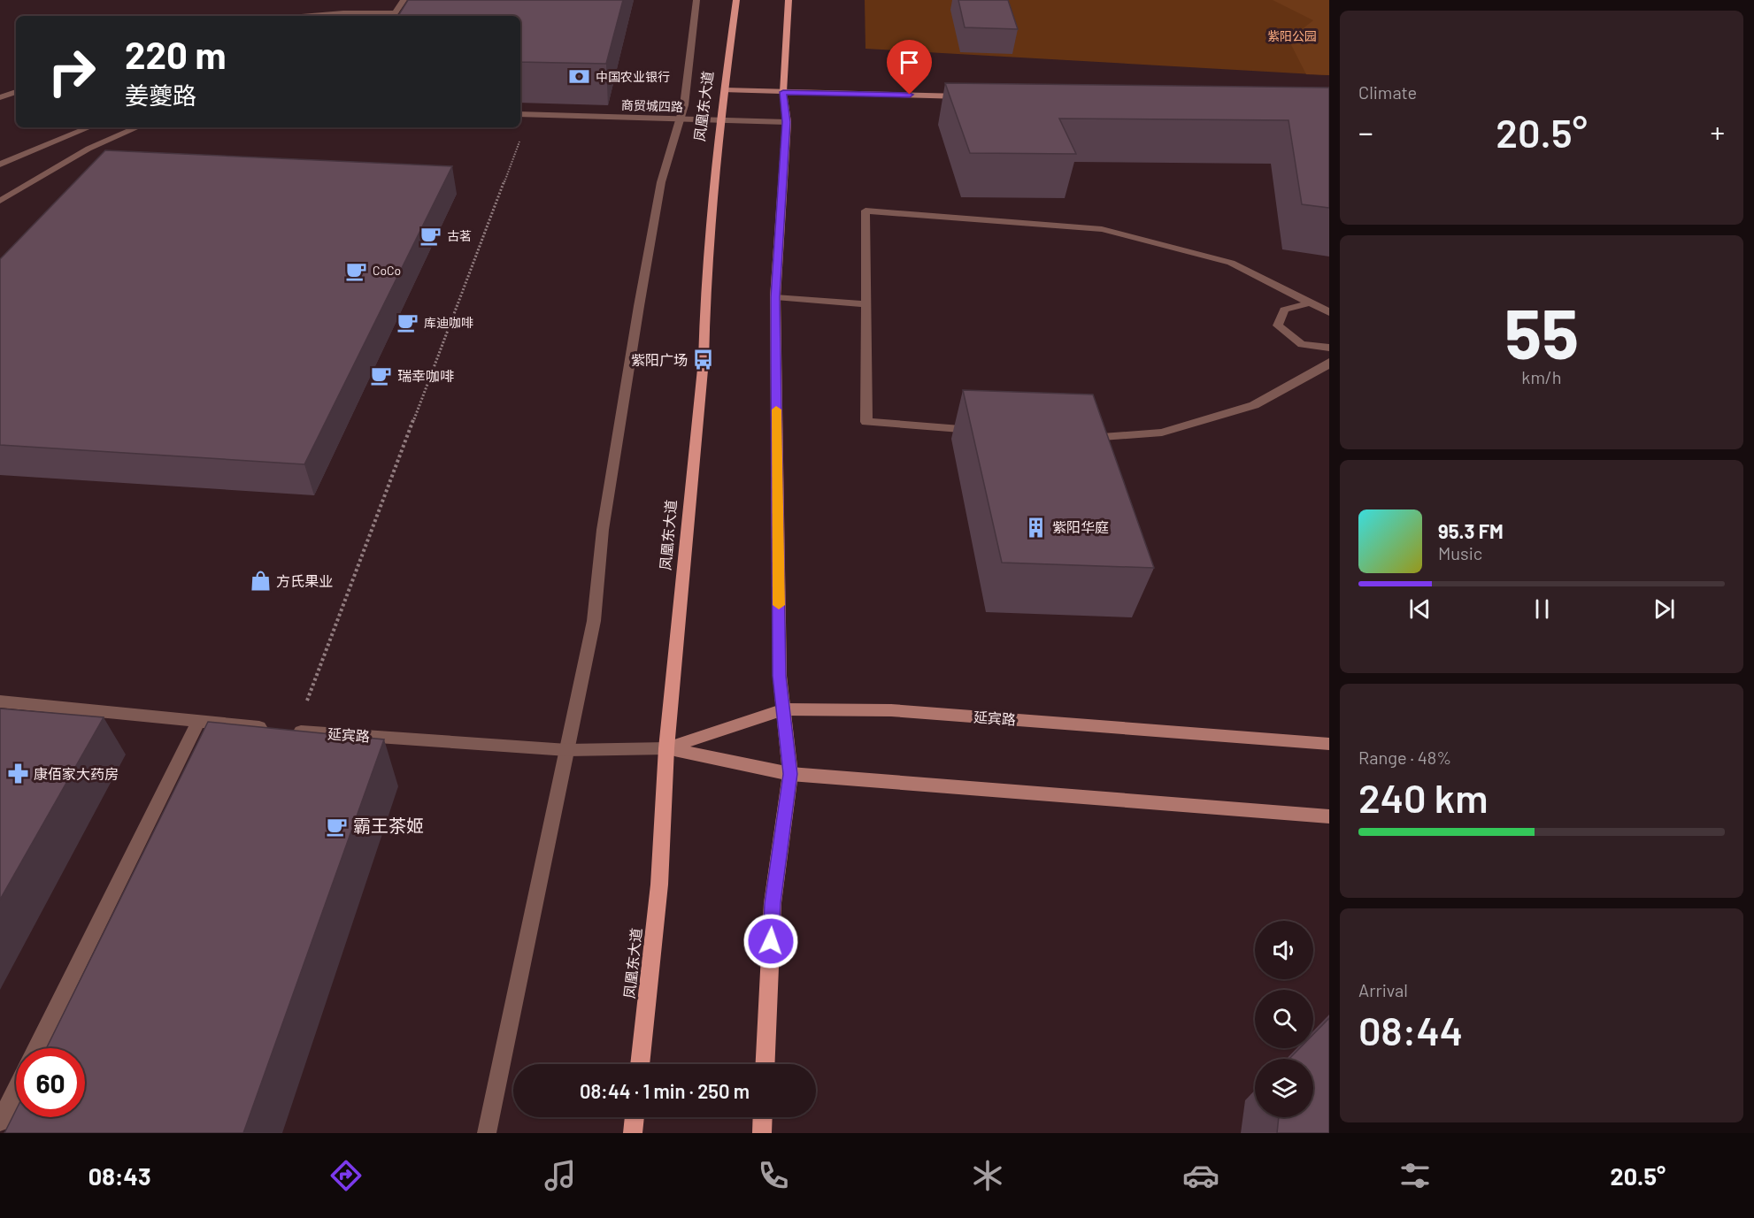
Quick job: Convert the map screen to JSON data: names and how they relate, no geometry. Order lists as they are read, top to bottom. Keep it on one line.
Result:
{"streets":{"main road":["凤凰东大道"],"street":["商贸城四路","延宾路"]},"crossings":[["商贸城四路","凤凰东大道"],["凤凰东大道","延宾路"]],"parks":["紫阳公园"],"places":{"bank":["中国农业银行"],"cafe":["古茗","CoCo","库迪咖啡","瑞幸咖啡","霸王茶姬"],"bus stop":["紫阳广场"],"building":["紫阳华庭"],"shop":["方氏果业"],"pharmacy":["康佰家大药房"]},"page":{"tile":["Climate",["55","km/h"],["Range · 48%","240 km"],["Arrival","08:44"]],"turn":["220 m","姜夔路"],"heat":["−","20.5°","+"],"song":["95.3 FM","Music"],"limit":"60","trip":"08:44 · 1 min · 250 m","tabs":["08:43","20.5°"]}}
